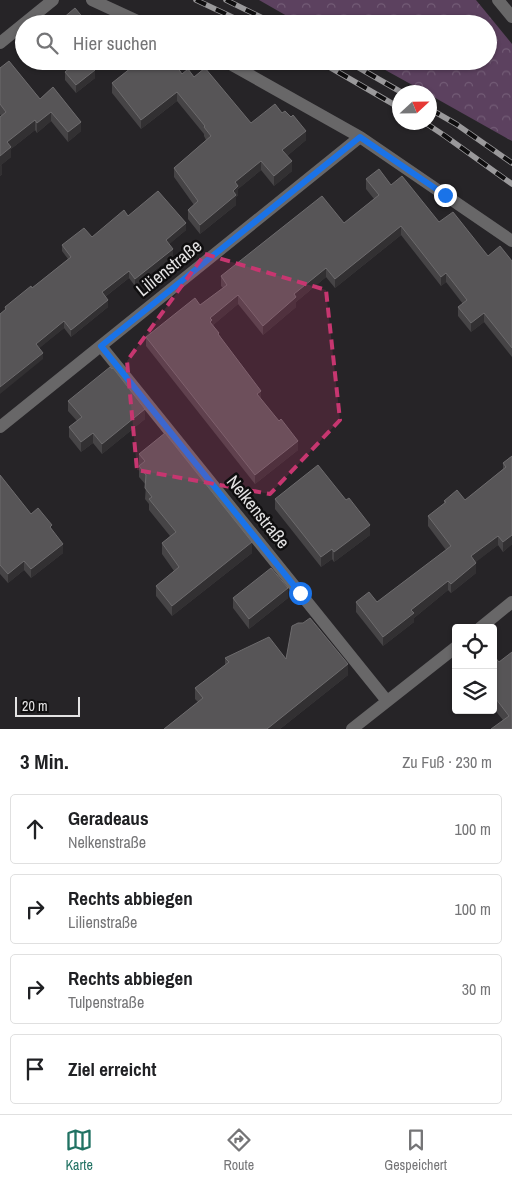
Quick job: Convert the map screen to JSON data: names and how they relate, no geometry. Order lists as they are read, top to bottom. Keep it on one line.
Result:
{"streets":{"street":["Lilienstraße","Nelkenstraße"]},"crossings":[["Lilienstraße","Nelkenstraße"]],"scale_bar":"20 m","north":"right","page":{"search":"Hier suchen","scale":"20 m","heading":["3 Min.","Zu Fuß · 230 m"],"list":[["Geradeaus","Nelkenstraße","100 m"],["Rechts abbiegen","Lilienstraße","100 m"],["Rechts abbiegen","Tulpenstraße","30 m"],"Ziel erreicht"],"nav":["Karte","Route","Gespeichert"]}}
